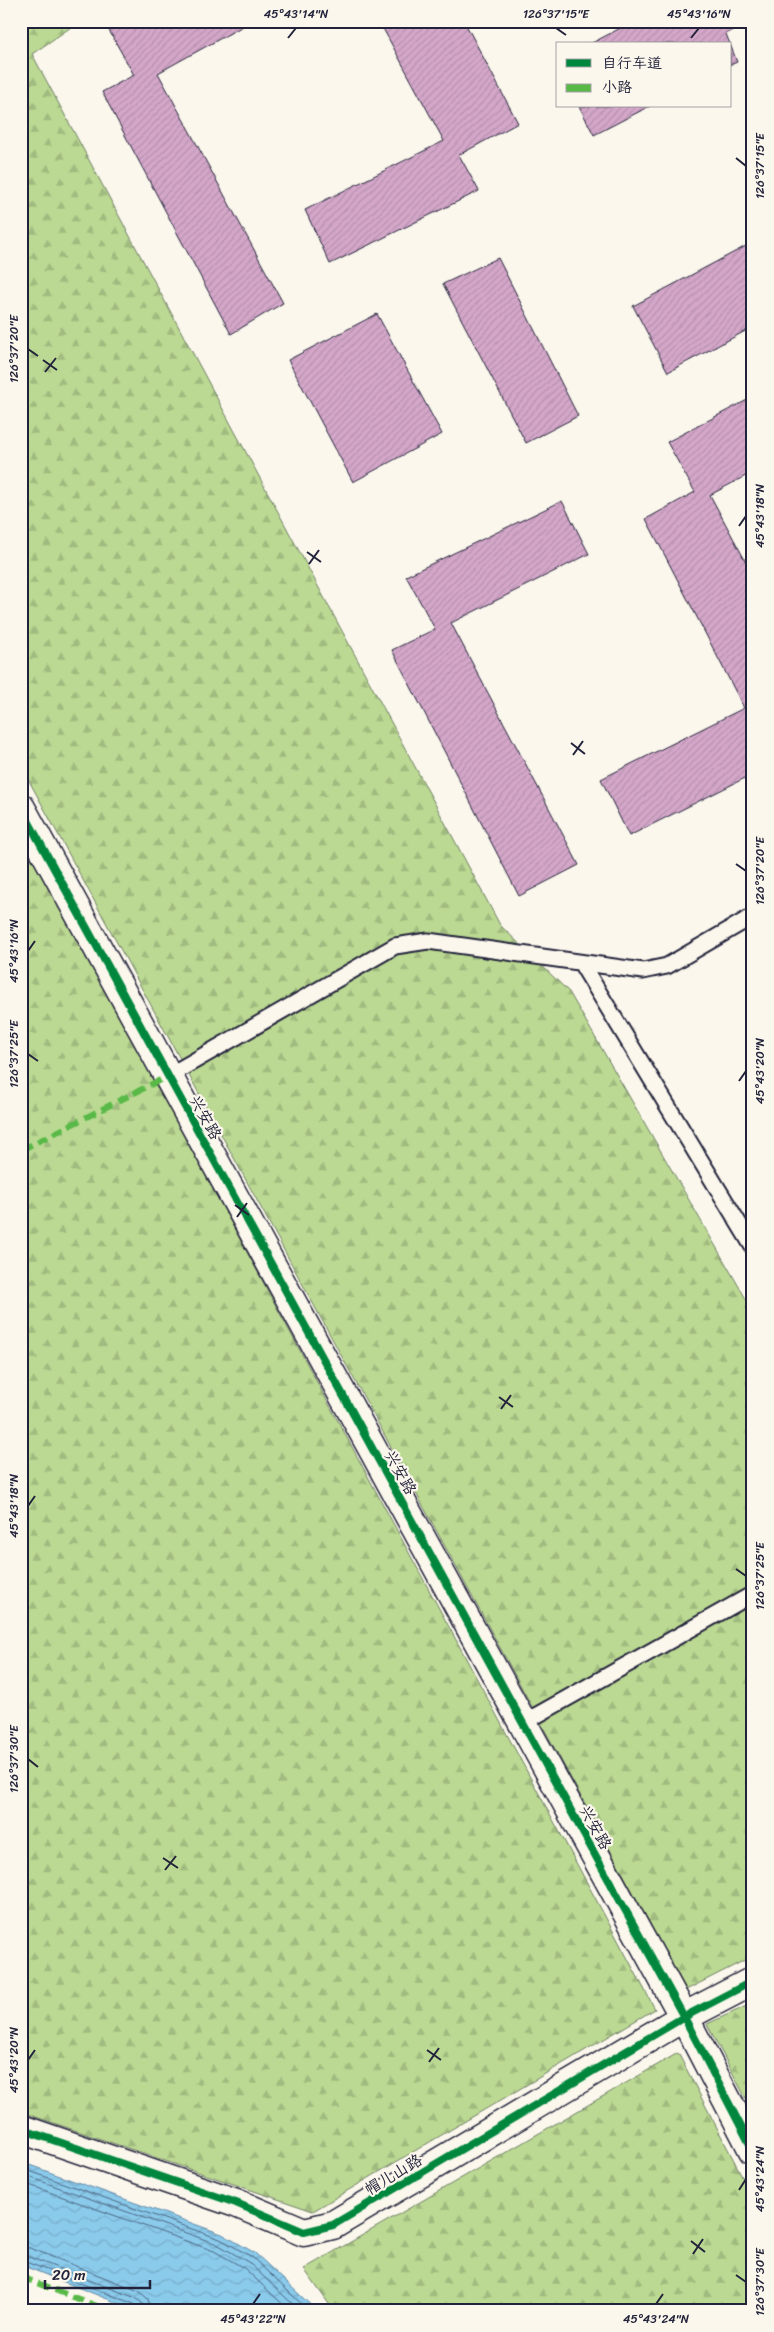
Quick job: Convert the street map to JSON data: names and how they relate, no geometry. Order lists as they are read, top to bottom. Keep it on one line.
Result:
{"streets":{"street":["兴安路","帽儿山路"]},"crossings":[["兴安路","帽儿山路"]],"legend":["自行车道","小路"],"scale_bar":"20 m","coordinates":["45°43'14\"N","126°37'15\"E","45°43'16\"N","126°37'20\"E","45°43'18\"N","126°37'25\"E","45°43'20\"N","126°37'30\"E","45°43'24\"N","45°43'22\"N"]}
